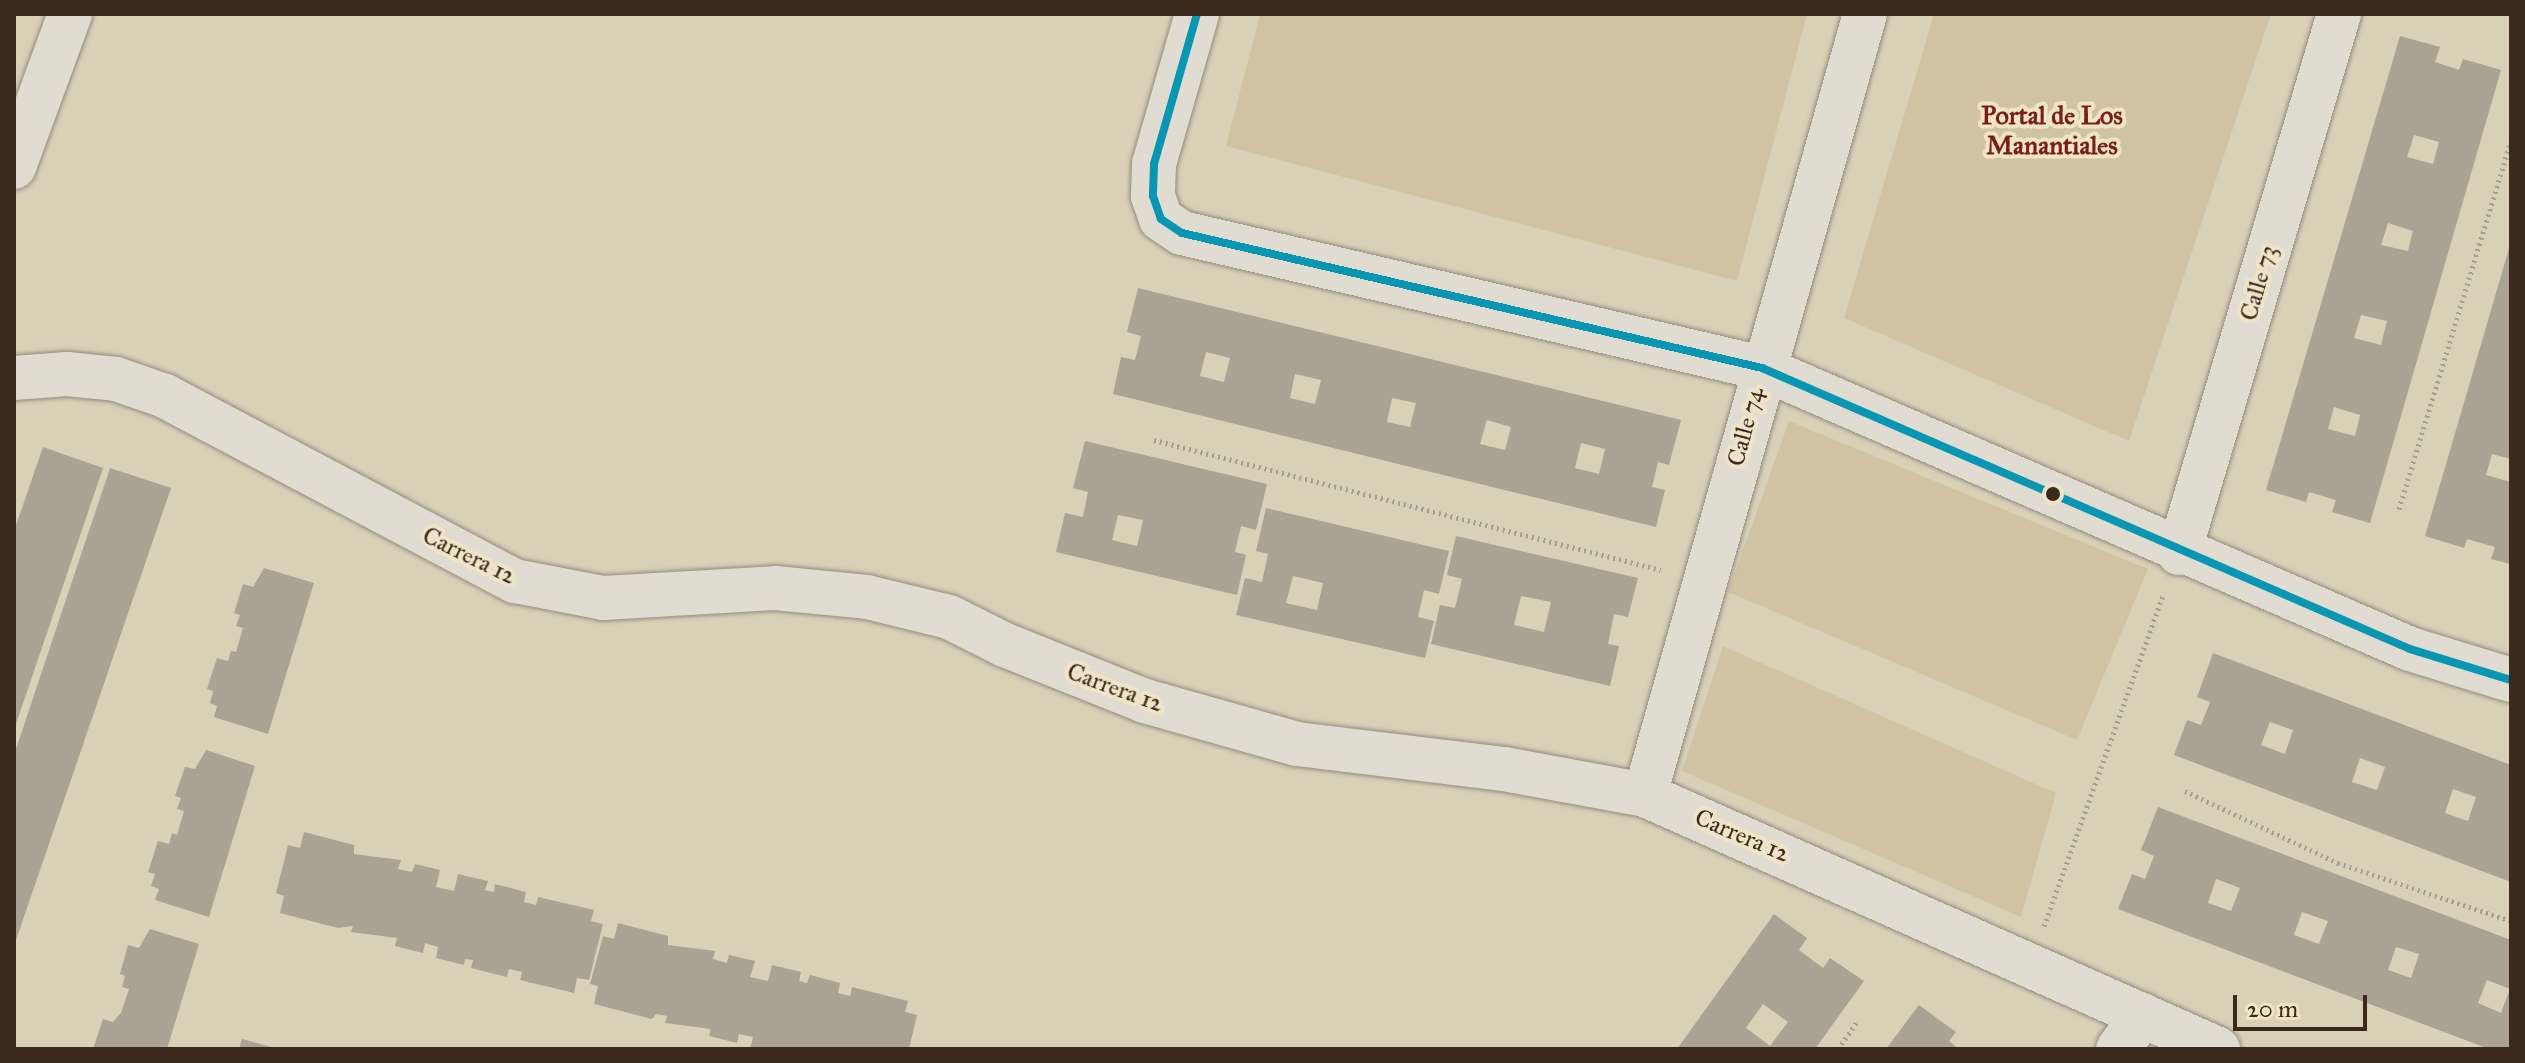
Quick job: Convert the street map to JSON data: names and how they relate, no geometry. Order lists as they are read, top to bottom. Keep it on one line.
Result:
{"streets":{"street":["Calle 73","Calle 74","Carrera 12"]},"crossings":[["Calle 74","Carrera 12"]],"districts":["Portal de Los Manantiales"],"scale_bar":"20 m"}
